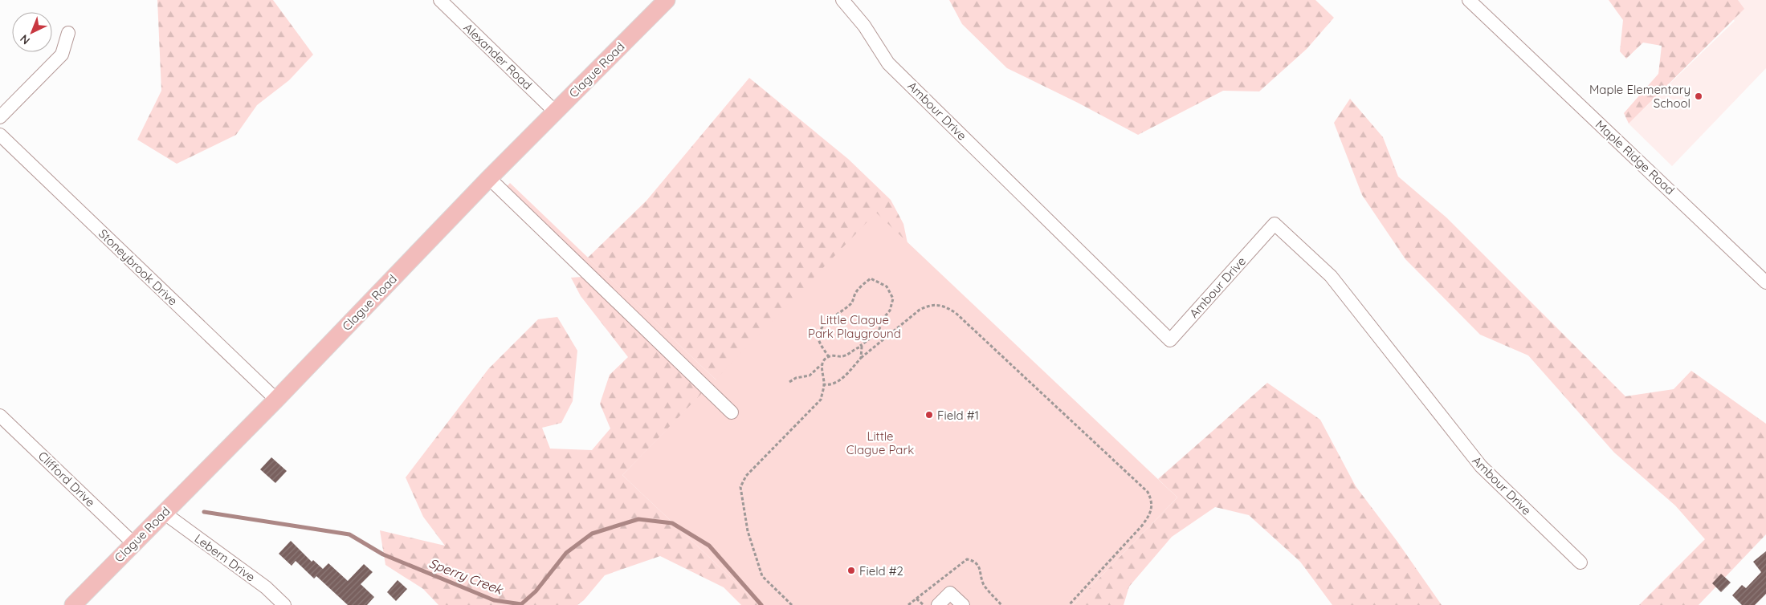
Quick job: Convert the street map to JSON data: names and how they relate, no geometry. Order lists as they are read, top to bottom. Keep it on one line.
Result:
{"streets":{"main road":["Clague Road"],"street":["Alexander Road","Ambour Drive","Maple Ridge Road","Stoneybrook Drive","Clifford Drive","Lebern Drive"]},"crossings":[["Alexander Road","Clague Road"],["Clague Road","Stoneybrook Drive"],["Clague Road","Clifford Drive"],["Clague Road","Lebern Drive"]],"water":["Sperry Creek"],"parks":["Little Clague Park Playground","Little Clague Park"],"places":["Maple Elementary School","Field #1","Field #2"],"north":"bottom left"}
